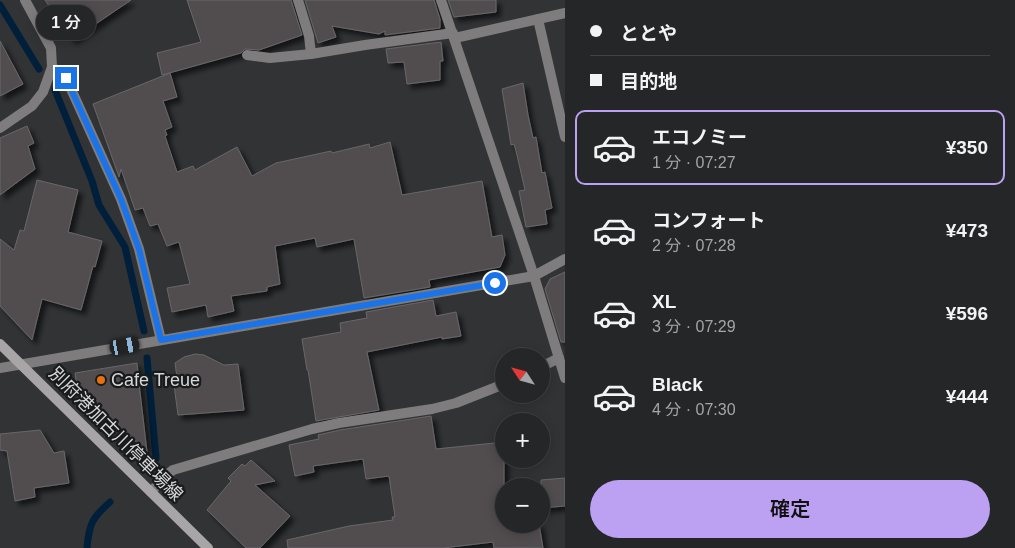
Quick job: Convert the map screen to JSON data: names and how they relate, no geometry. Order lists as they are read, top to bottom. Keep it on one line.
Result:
{"streets":{"main road":["別府港加古川停車場線"]},"places":["Cafe Treue"],"north":"top left","page":{"banner":["ととや","目的地"],"bubble":"1 分","list":[{"name":"エコノミー","note":"1 分 · 07:27","value":"¥350"},{"name":"コンフォート","note":"2 分 · 07:28","value":"¥473"},{"name":"XL","note":"3 分 · 07:29","value":"¥596"},{"name":"Black","note":"4 分 · 07:30","value":"¥444"}],"map_buttons":["+","−"],"buttons":"確定"}}
